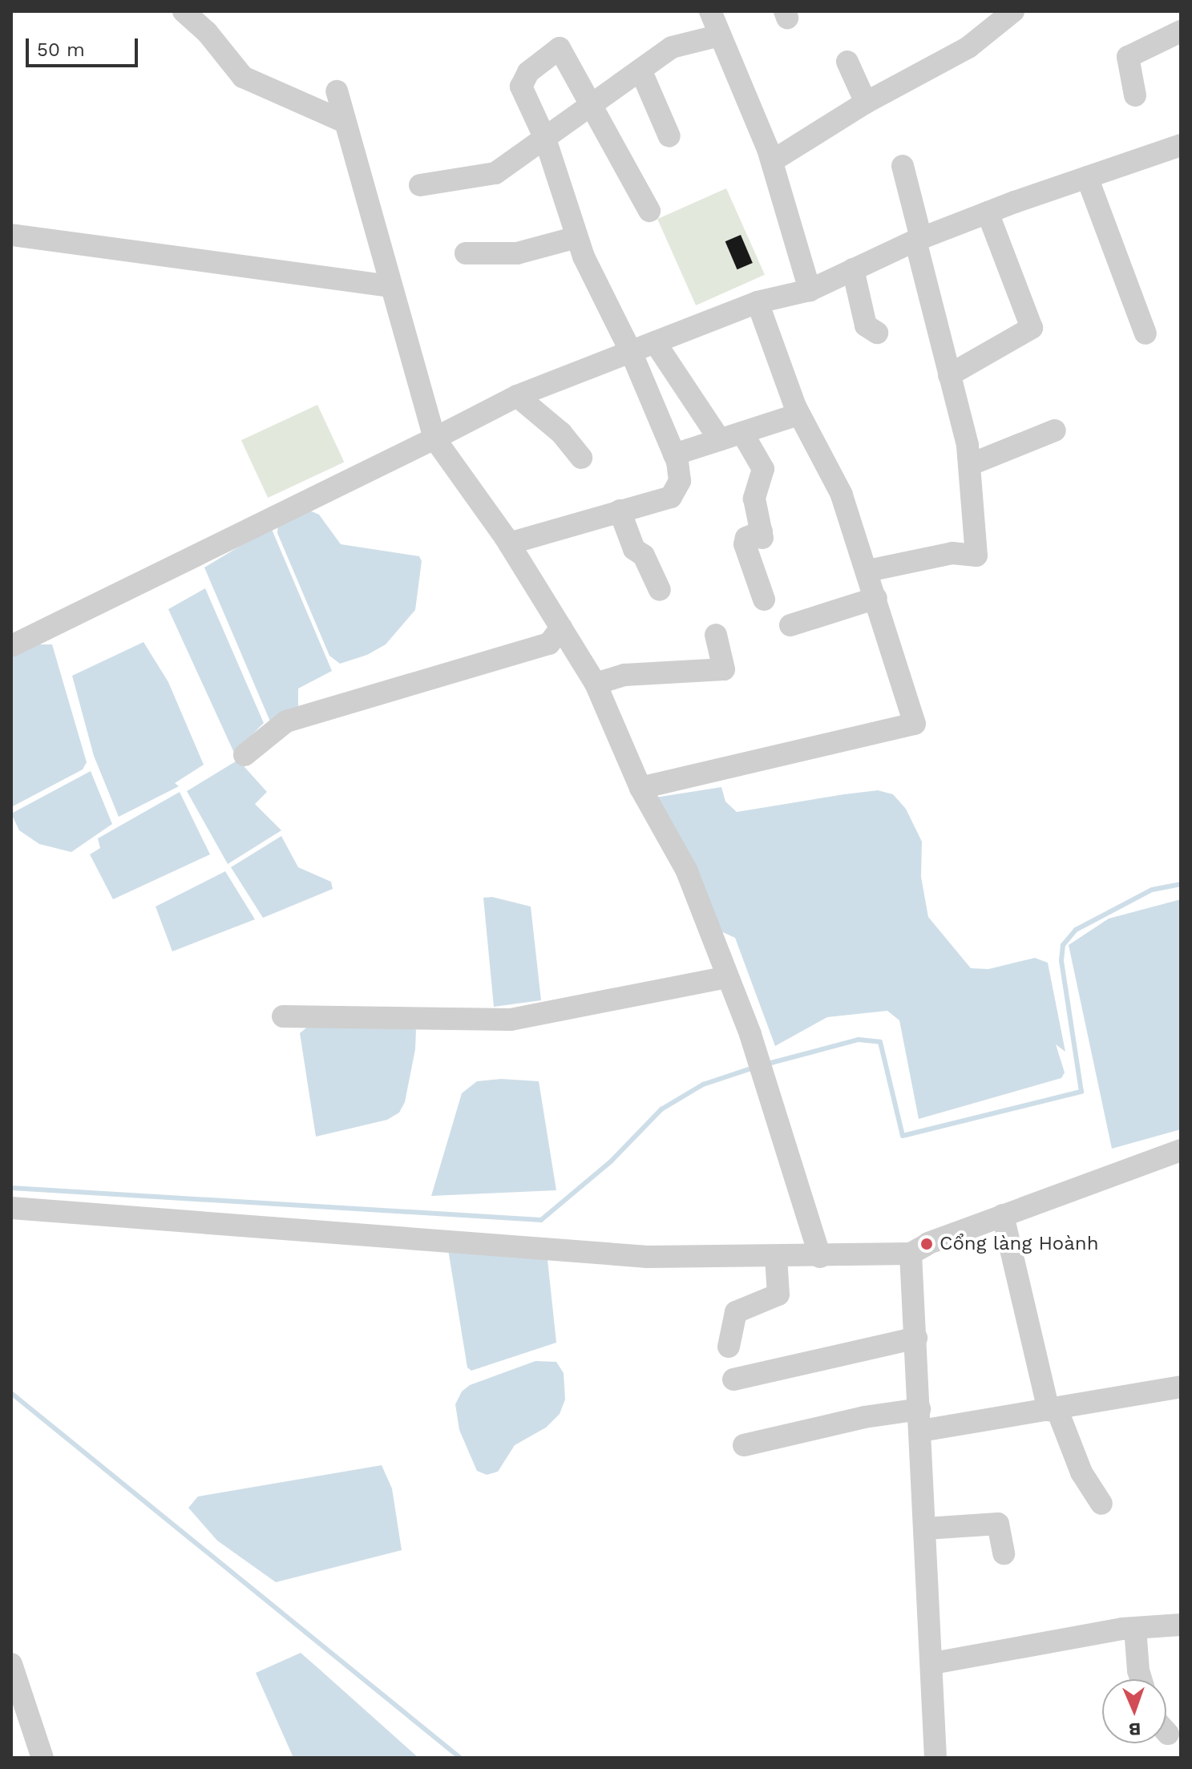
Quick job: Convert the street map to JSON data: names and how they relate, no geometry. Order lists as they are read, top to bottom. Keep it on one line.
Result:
{"places":["Cổng làng Hoành"],"scale_bar":"50 m","north":"bottom"}
